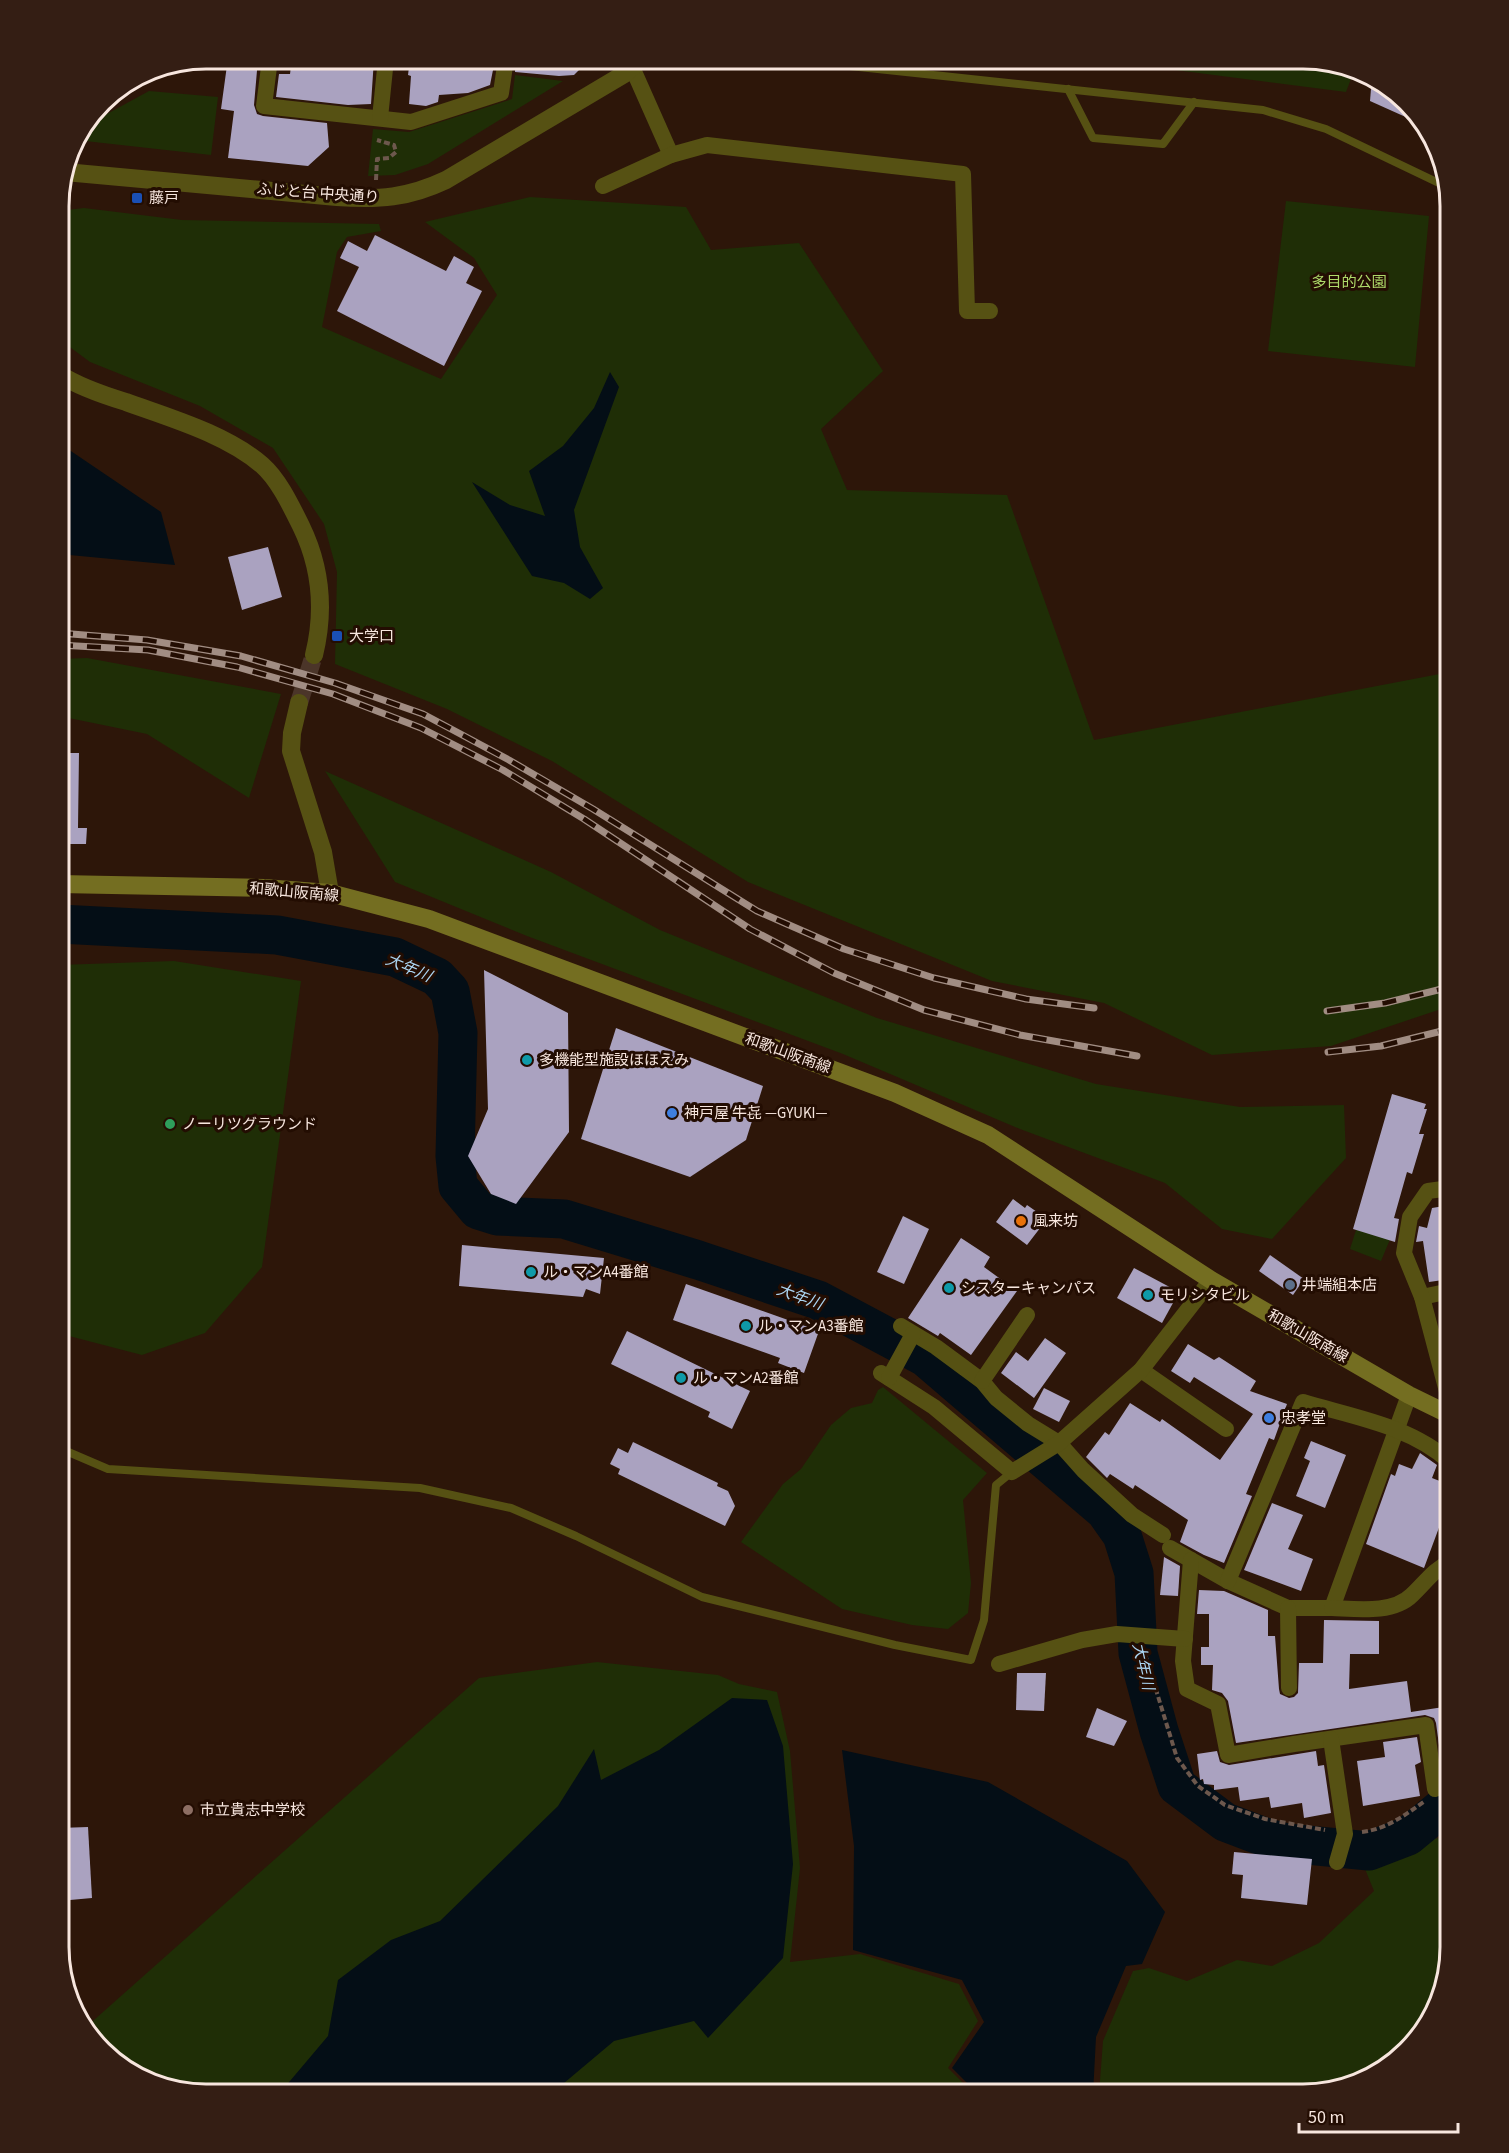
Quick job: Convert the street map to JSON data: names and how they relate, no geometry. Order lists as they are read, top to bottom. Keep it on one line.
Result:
{"streets":{"main road":["和歌山阪南線"],"street":["ふじと台 中央通り"]},"water":["大年川"],"parks":["多目的公園"],"places":{"transit":["藤戸","大学口"],"other":["多機能型施設ほほえみ","神戸屋 牛㐂 ―GYUKI―","ノーリツグラウンド","風来坊","ル・マンA4番館","井端組本店","シスターキャンパス","モリシタビル","ル・マンA3番館","ル・マンA2番館","忠孝堂","市立貴志中学校"]},"scale_bar":"50 m"}
